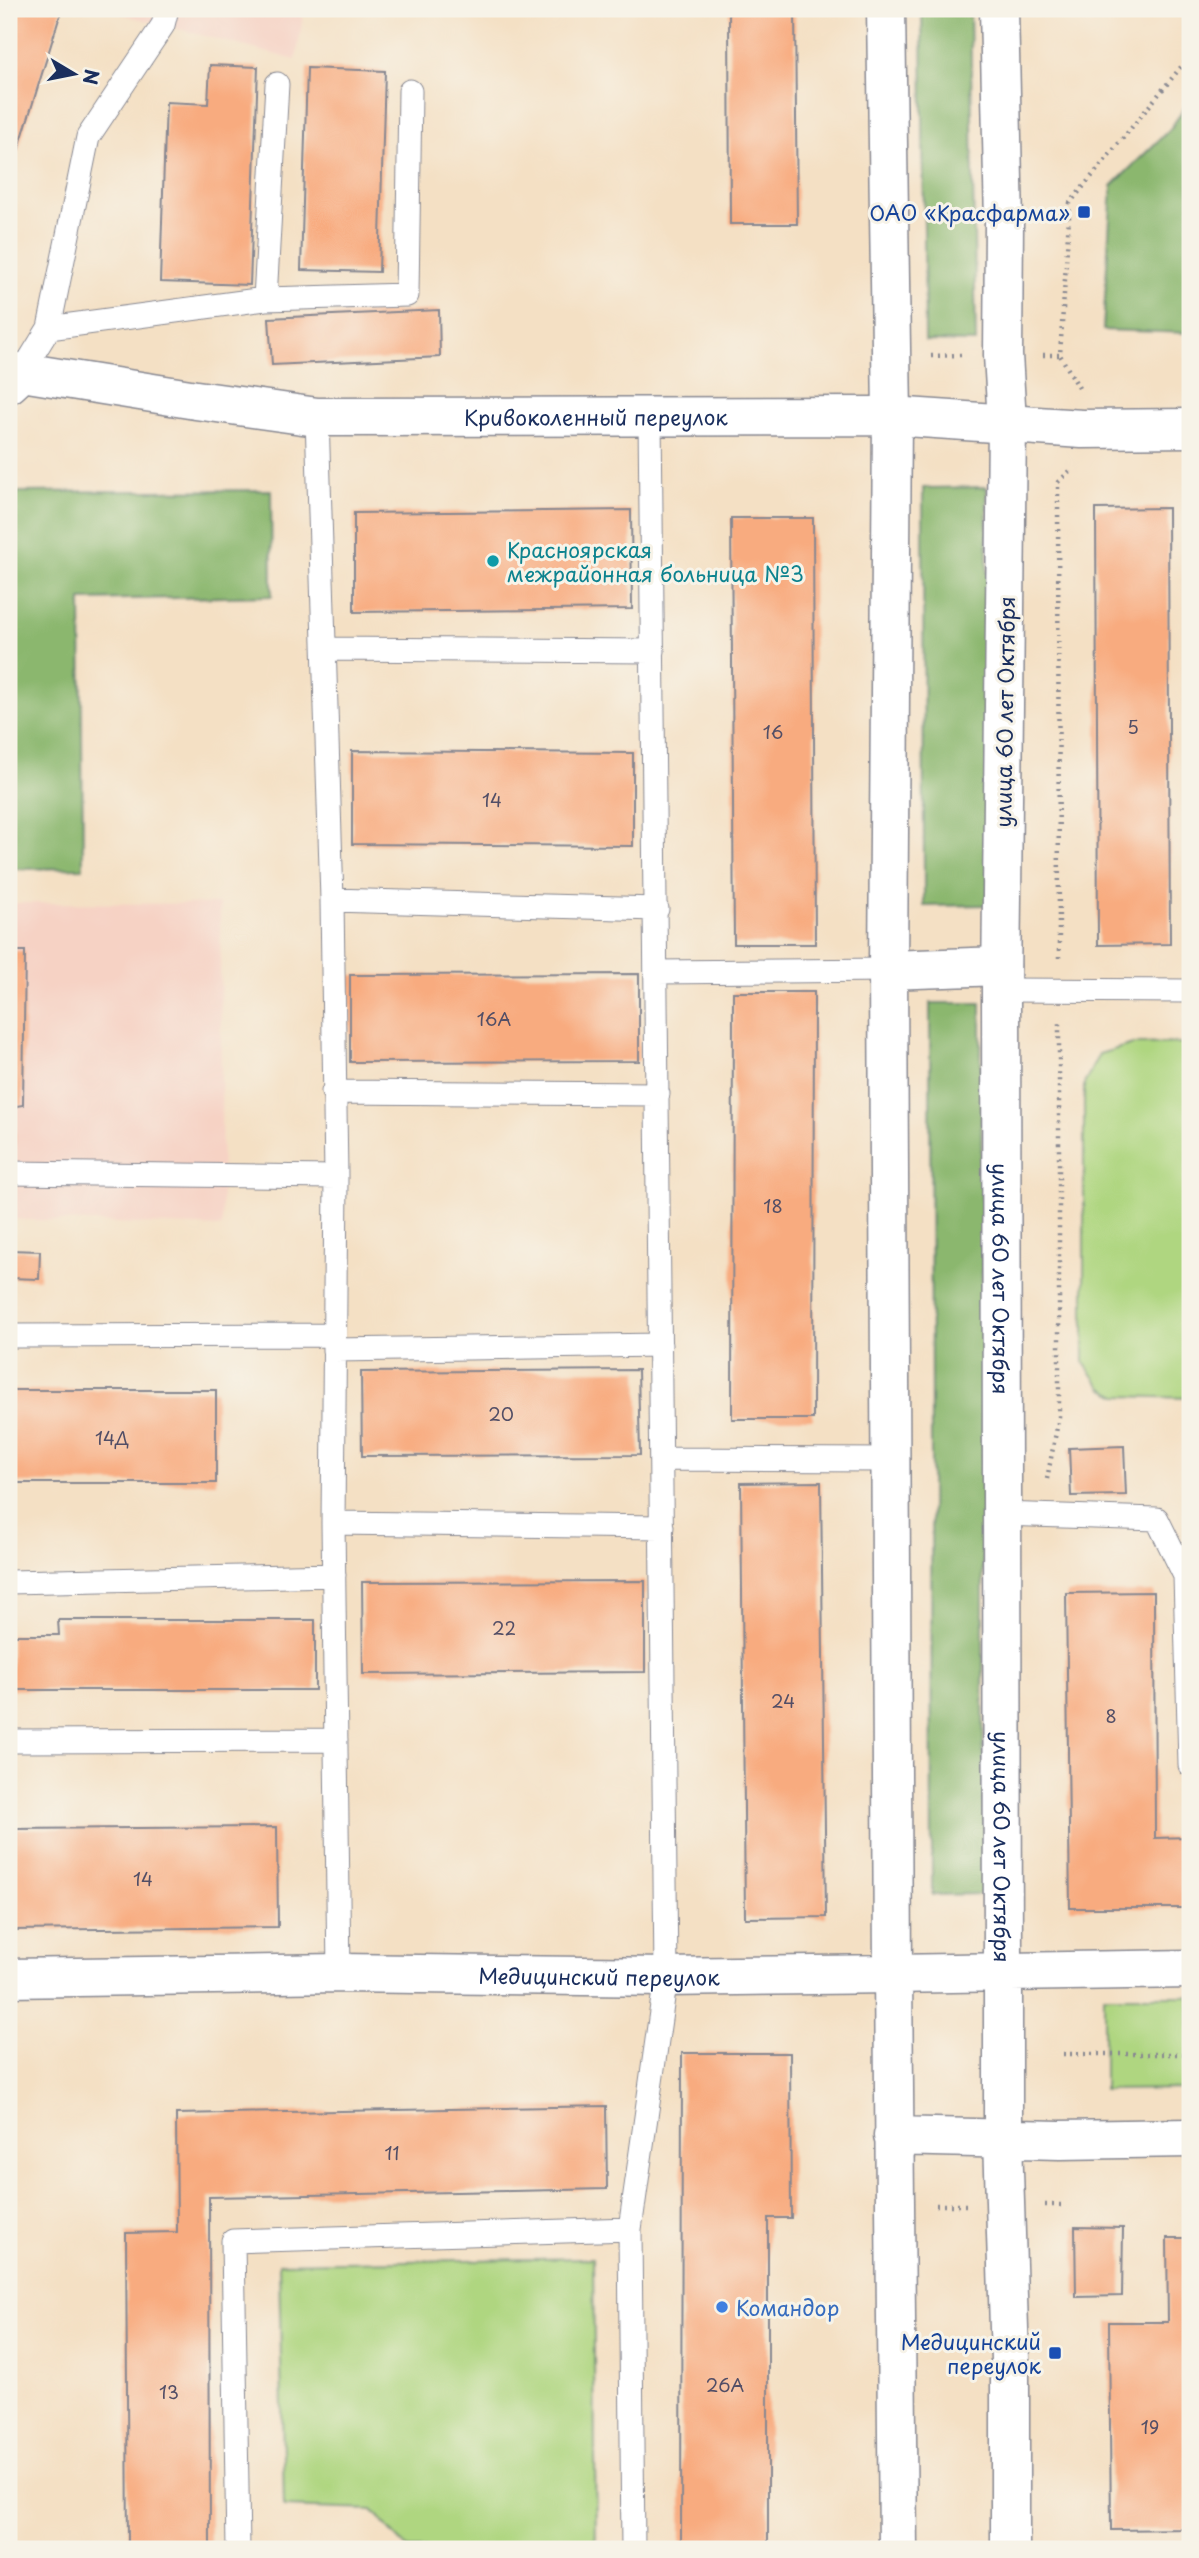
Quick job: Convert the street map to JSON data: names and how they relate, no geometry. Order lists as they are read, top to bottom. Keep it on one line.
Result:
{"streets":{"street":["Кривоколенный переулок","улица 60 лет Октября","Медицинский переулок"]},"crossings":[["Кривоколенный переулок","улица 60 лет Октября"],["улица 60 лет Октября","Медицинский переулок"]],"places":{"transit":["ОАО «Красфарма»","Медицинский переулок"],"other":["Красноярская межрайонная больница №3","Командор"]},"house_numbers":["5","16","14","16А","18","20","14Д","22","24","8","14","11","26А","13","19"],"north":"right"}
